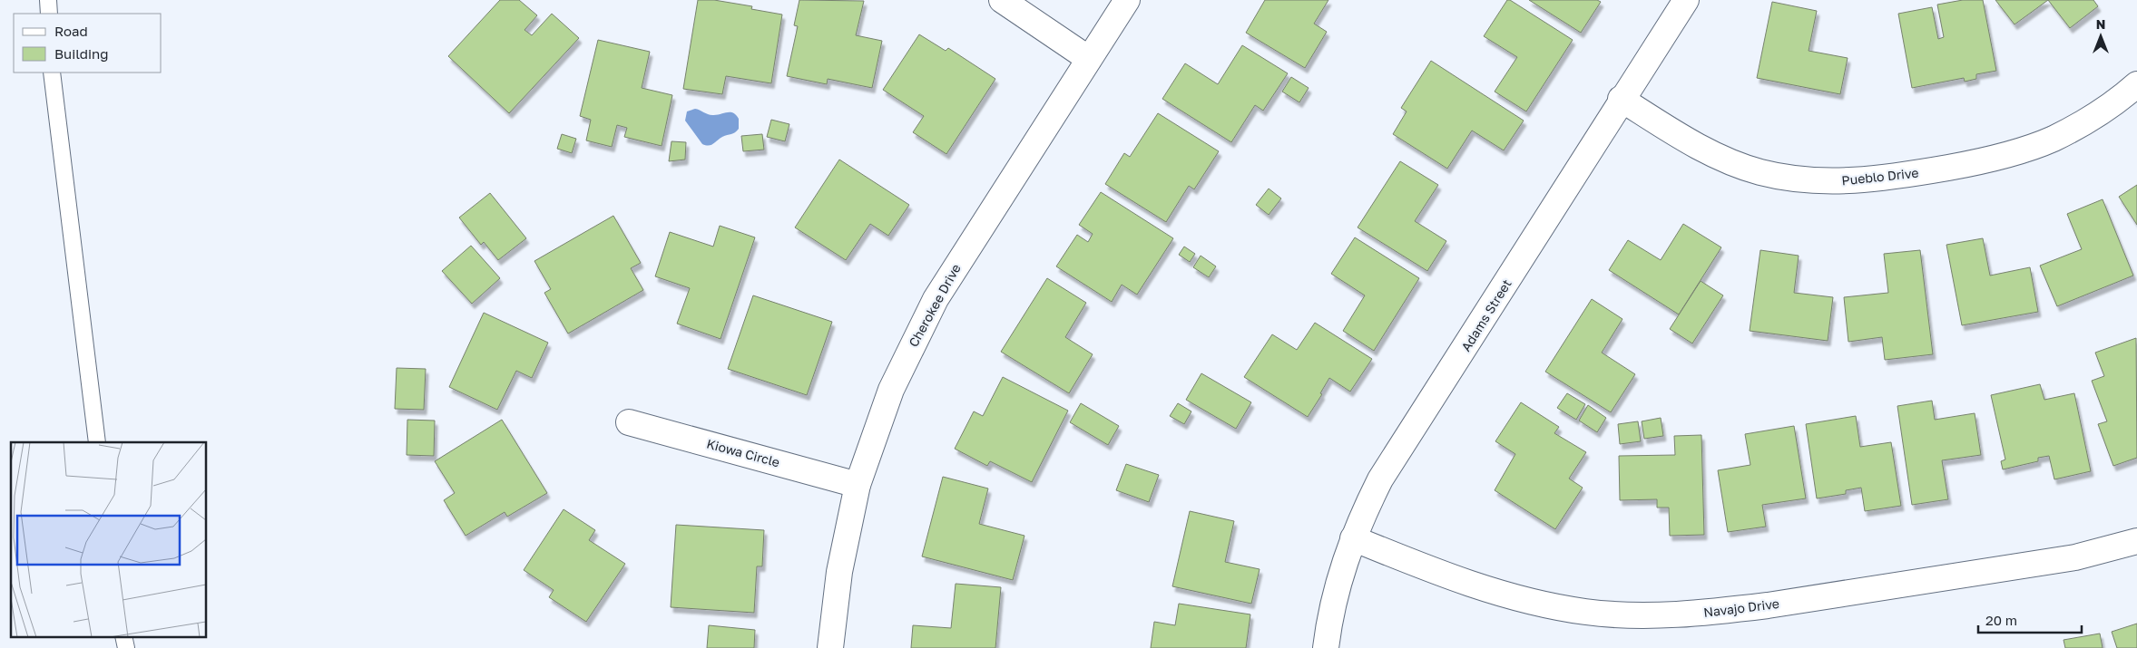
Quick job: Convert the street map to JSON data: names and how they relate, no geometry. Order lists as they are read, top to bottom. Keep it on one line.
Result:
{"streets":{"street":["Pueblo Drive","Cherokee Drive","Adams Street","Kiowa Circle","Navajo Drive"]},"crossings":[["Pueblo Drive","Adams Street"],["Cherokee Drive","Kiowa Circle"],["Adams Street","Navajo Drive"]],"legend":["Road","Building"],"scale_bar":"20 m","north":"top"}
